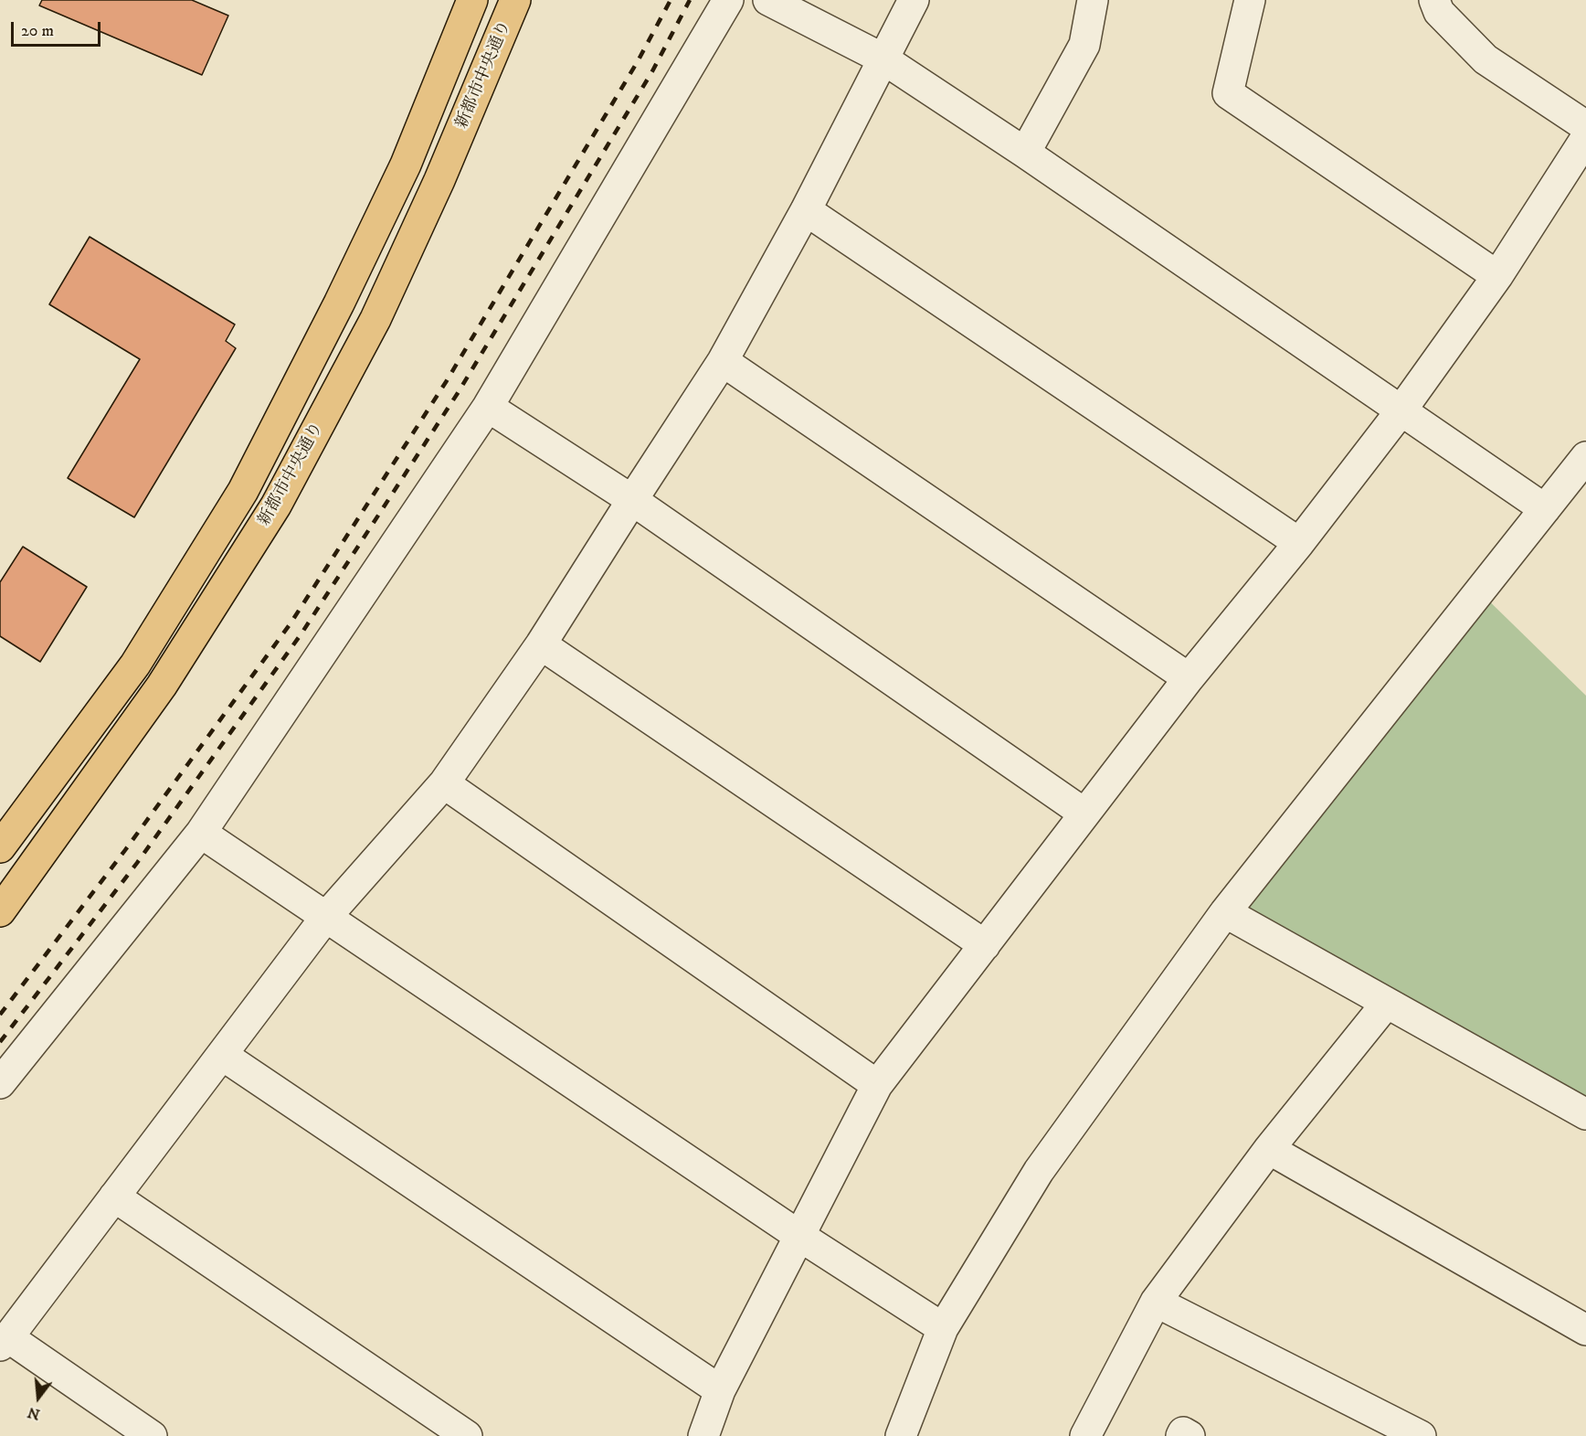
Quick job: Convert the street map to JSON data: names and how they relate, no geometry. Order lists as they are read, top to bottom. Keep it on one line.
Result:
{"streets":{"main road":["新都市中央通り"]},"scale_bar":"20 m","north":"bottom"}
